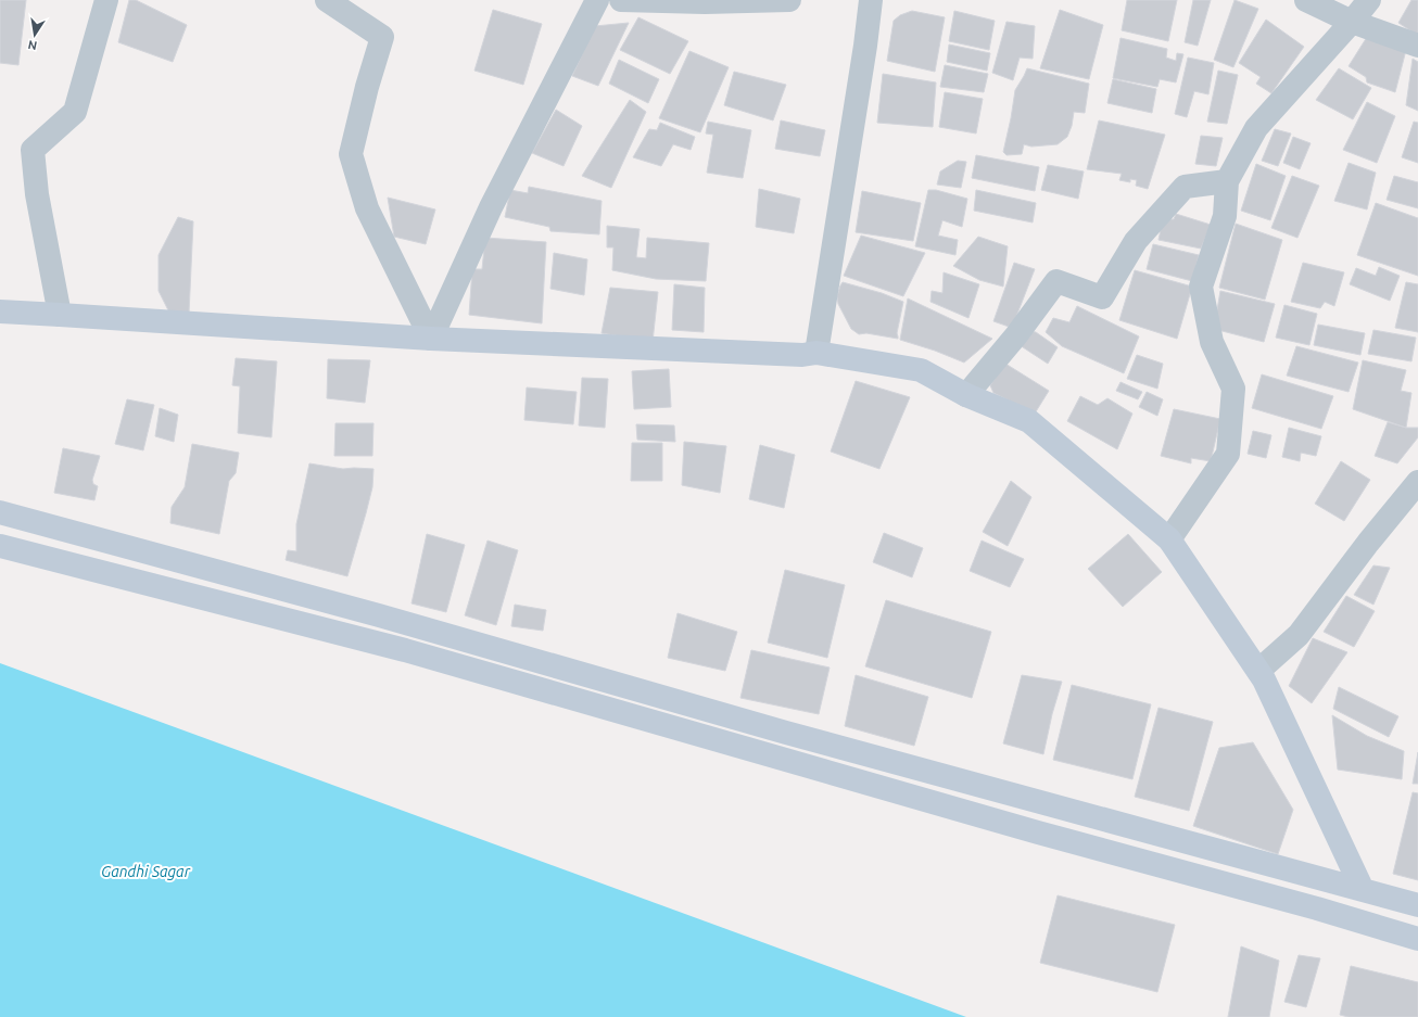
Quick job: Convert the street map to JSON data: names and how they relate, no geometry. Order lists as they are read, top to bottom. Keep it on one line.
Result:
{"water":["Gandhi Sagar"],"north":"bottom"}
